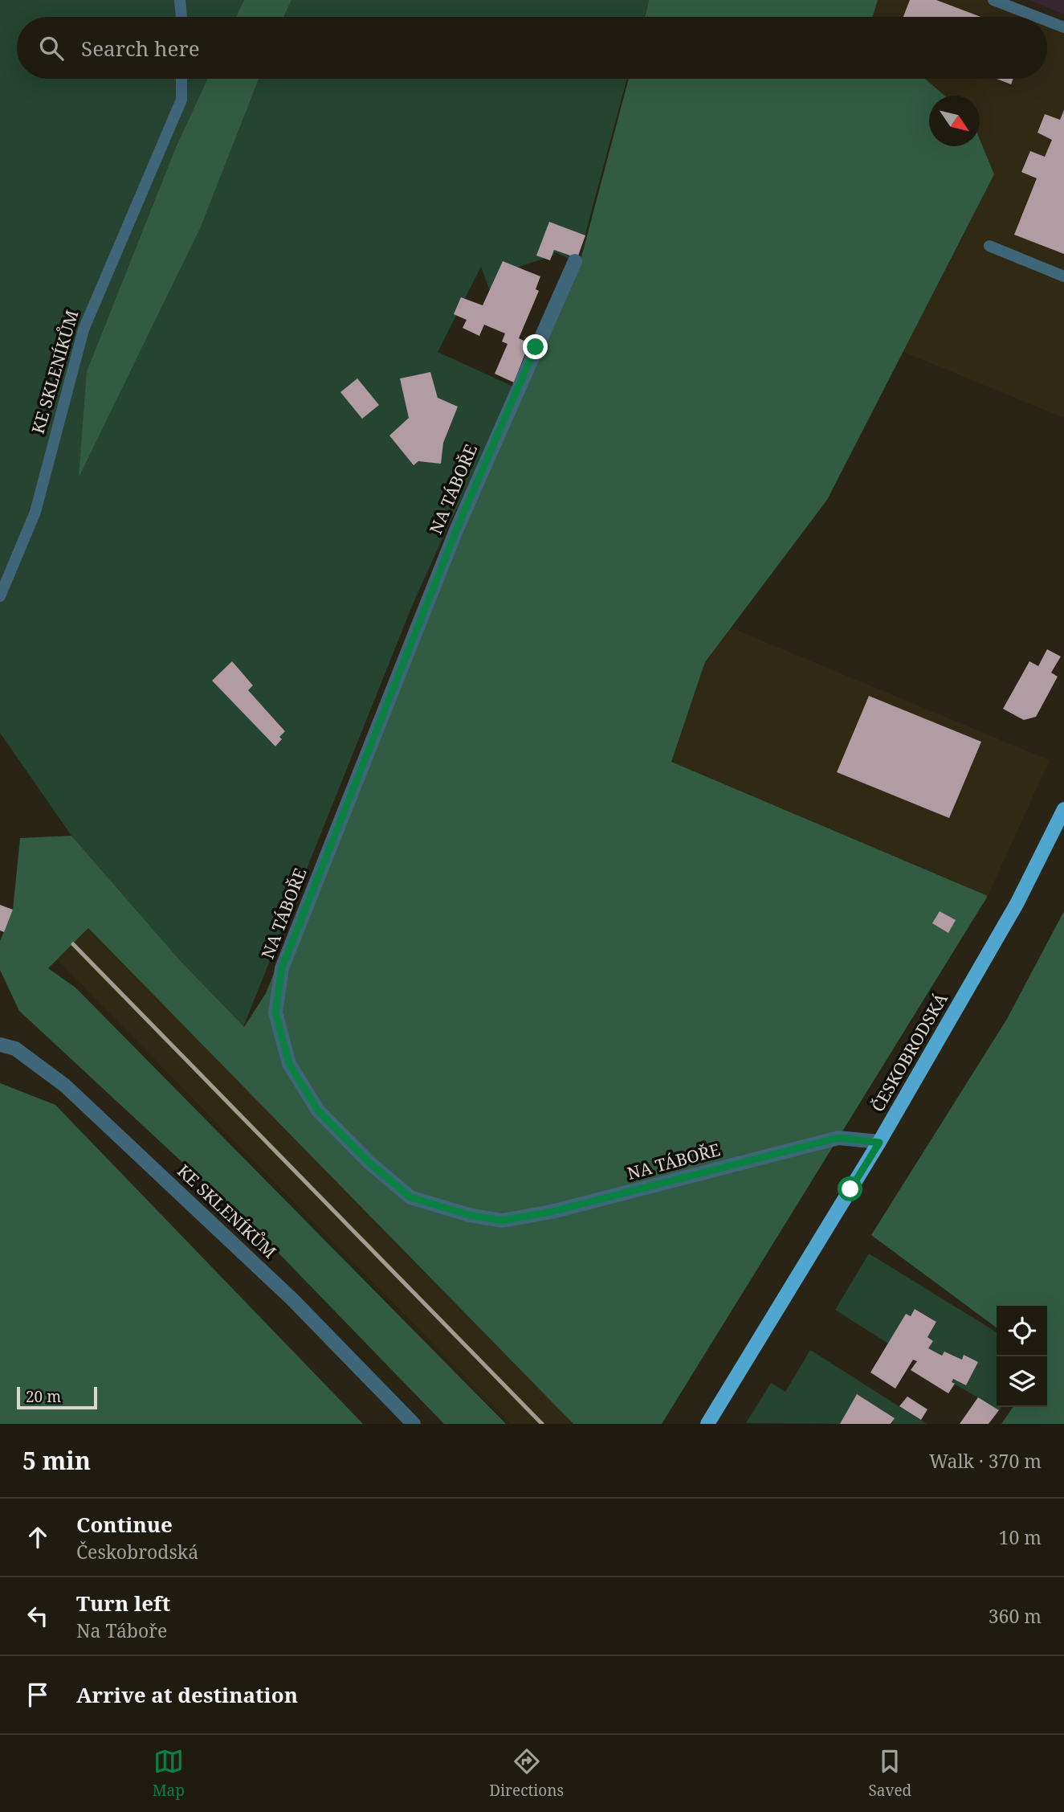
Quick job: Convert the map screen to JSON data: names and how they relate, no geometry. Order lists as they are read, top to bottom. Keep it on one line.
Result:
{"streets":{"main road":["ČESKOBRODSKÁ"],"street":["KE SKLENÍKŮM","NA TÁBOŘE"]},"crossings":[["NA TÁBOŘE","ČESKOBRODSKÁ"]],"scale_bar":"20 m","north":"bottom right","page":{"search":"Search here","scale":"20 m","heading":["5 min","Walk · 370 m"],"list":[["Continue","Českobrodská","10 m"],["Turn left","Na Táboře","360 m"],"Arrive at destination"],"nav":["Map","Directions","Saved"]}}
